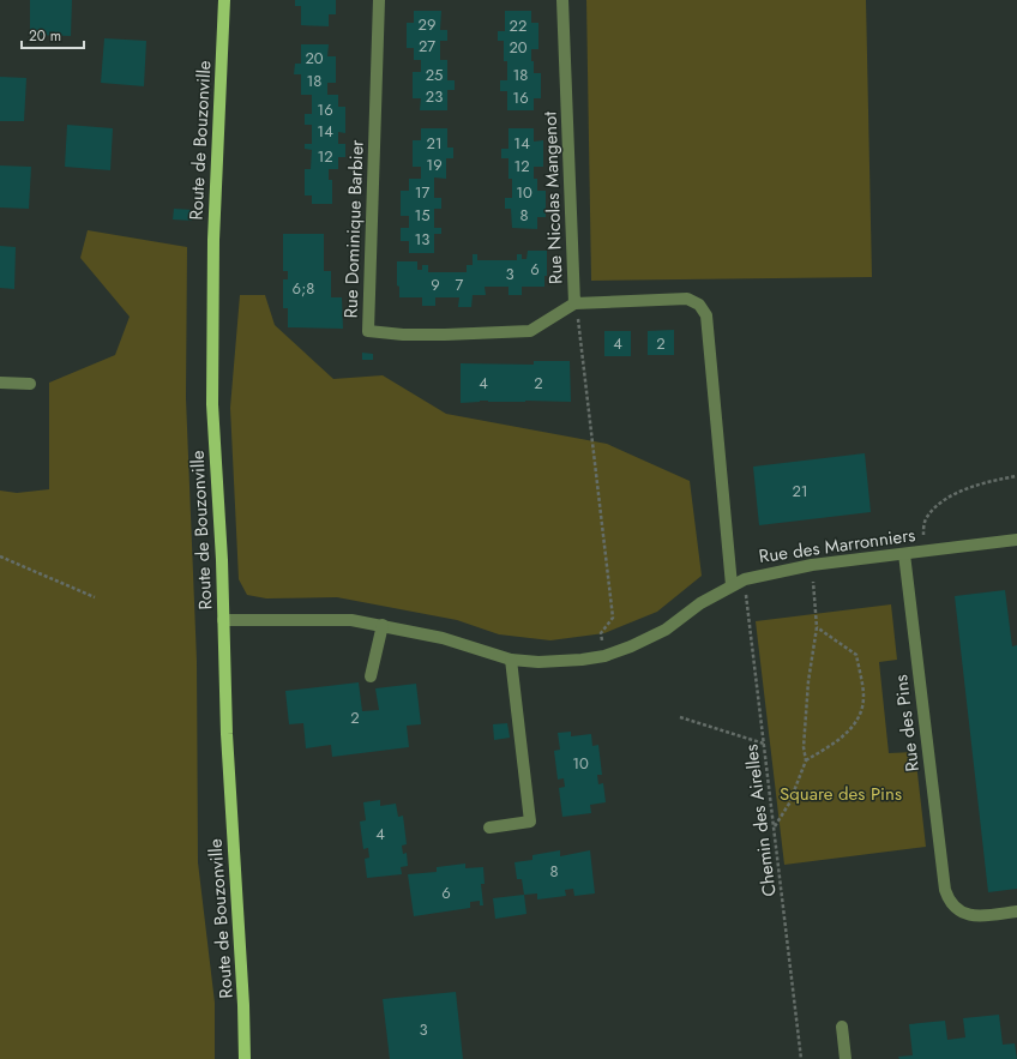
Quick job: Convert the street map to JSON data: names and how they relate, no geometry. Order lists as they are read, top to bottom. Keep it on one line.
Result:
{"streets":{"main road":["Route de Bouzonville"],"street":["Rue Nicolas Mangenot","Rue Dominique Barbier","Rue des Marronniers","Rue des Pins"],"path":["Chemin des Airelles"]},"crossings":[["Route de Bouzonville","Rue des Marronniers"],["Rue Nicolas Mangenot","Rue Dominique Barbier"],["Rue Nicolas Mangenot","Rue des Marronniers"],["Rue des Marronniers","Rue des Pins"],["Rue des Marronniers","Chemin des Airelles"]],"parks":["Square des Pins"],"house_numbers":["29","22","27","20","20","25","18","18","23","16","16","14","21","14","12","19","12","17","10","15","8","13","6","3","9","7","6;8","4","2","4","2","21","2","10","4","8","6","3"],"scale_bar":"20 m"}
